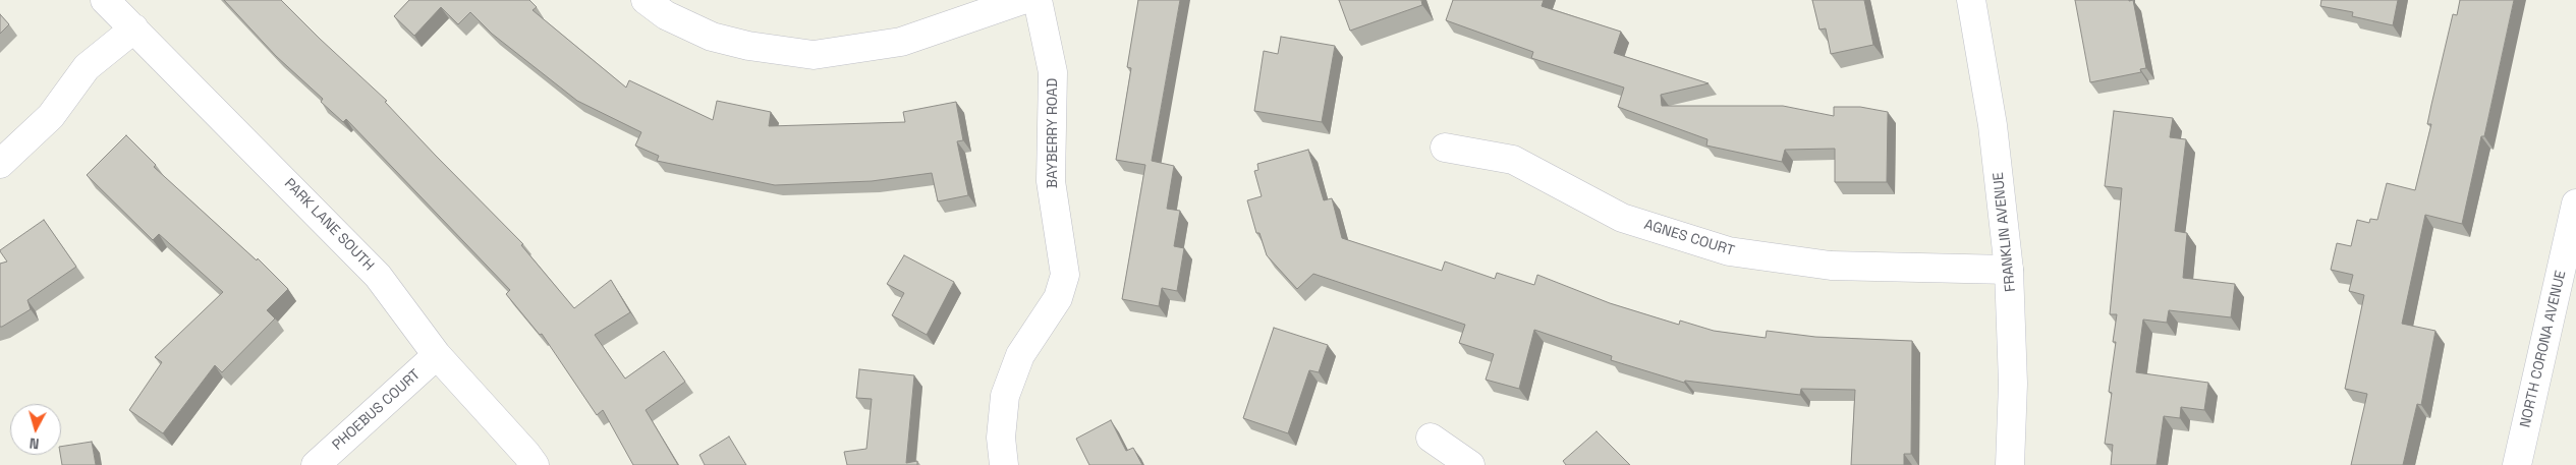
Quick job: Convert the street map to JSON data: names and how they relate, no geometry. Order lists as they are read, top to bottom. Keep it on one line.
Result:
{"streets":{"street":["BAYBERRY ROAD","PARK LANE SOUTH","FRANKLIN AVENUE","AGNES COURT","NORTH CORONA AVENUE","PHOEBUS COURT"]},"crossings":[["PARK LANE SOUTH","PHOEBUS COURT"],["FRANKLIN AVENUE","AGNES COURT"]],"north":"bottom"}
